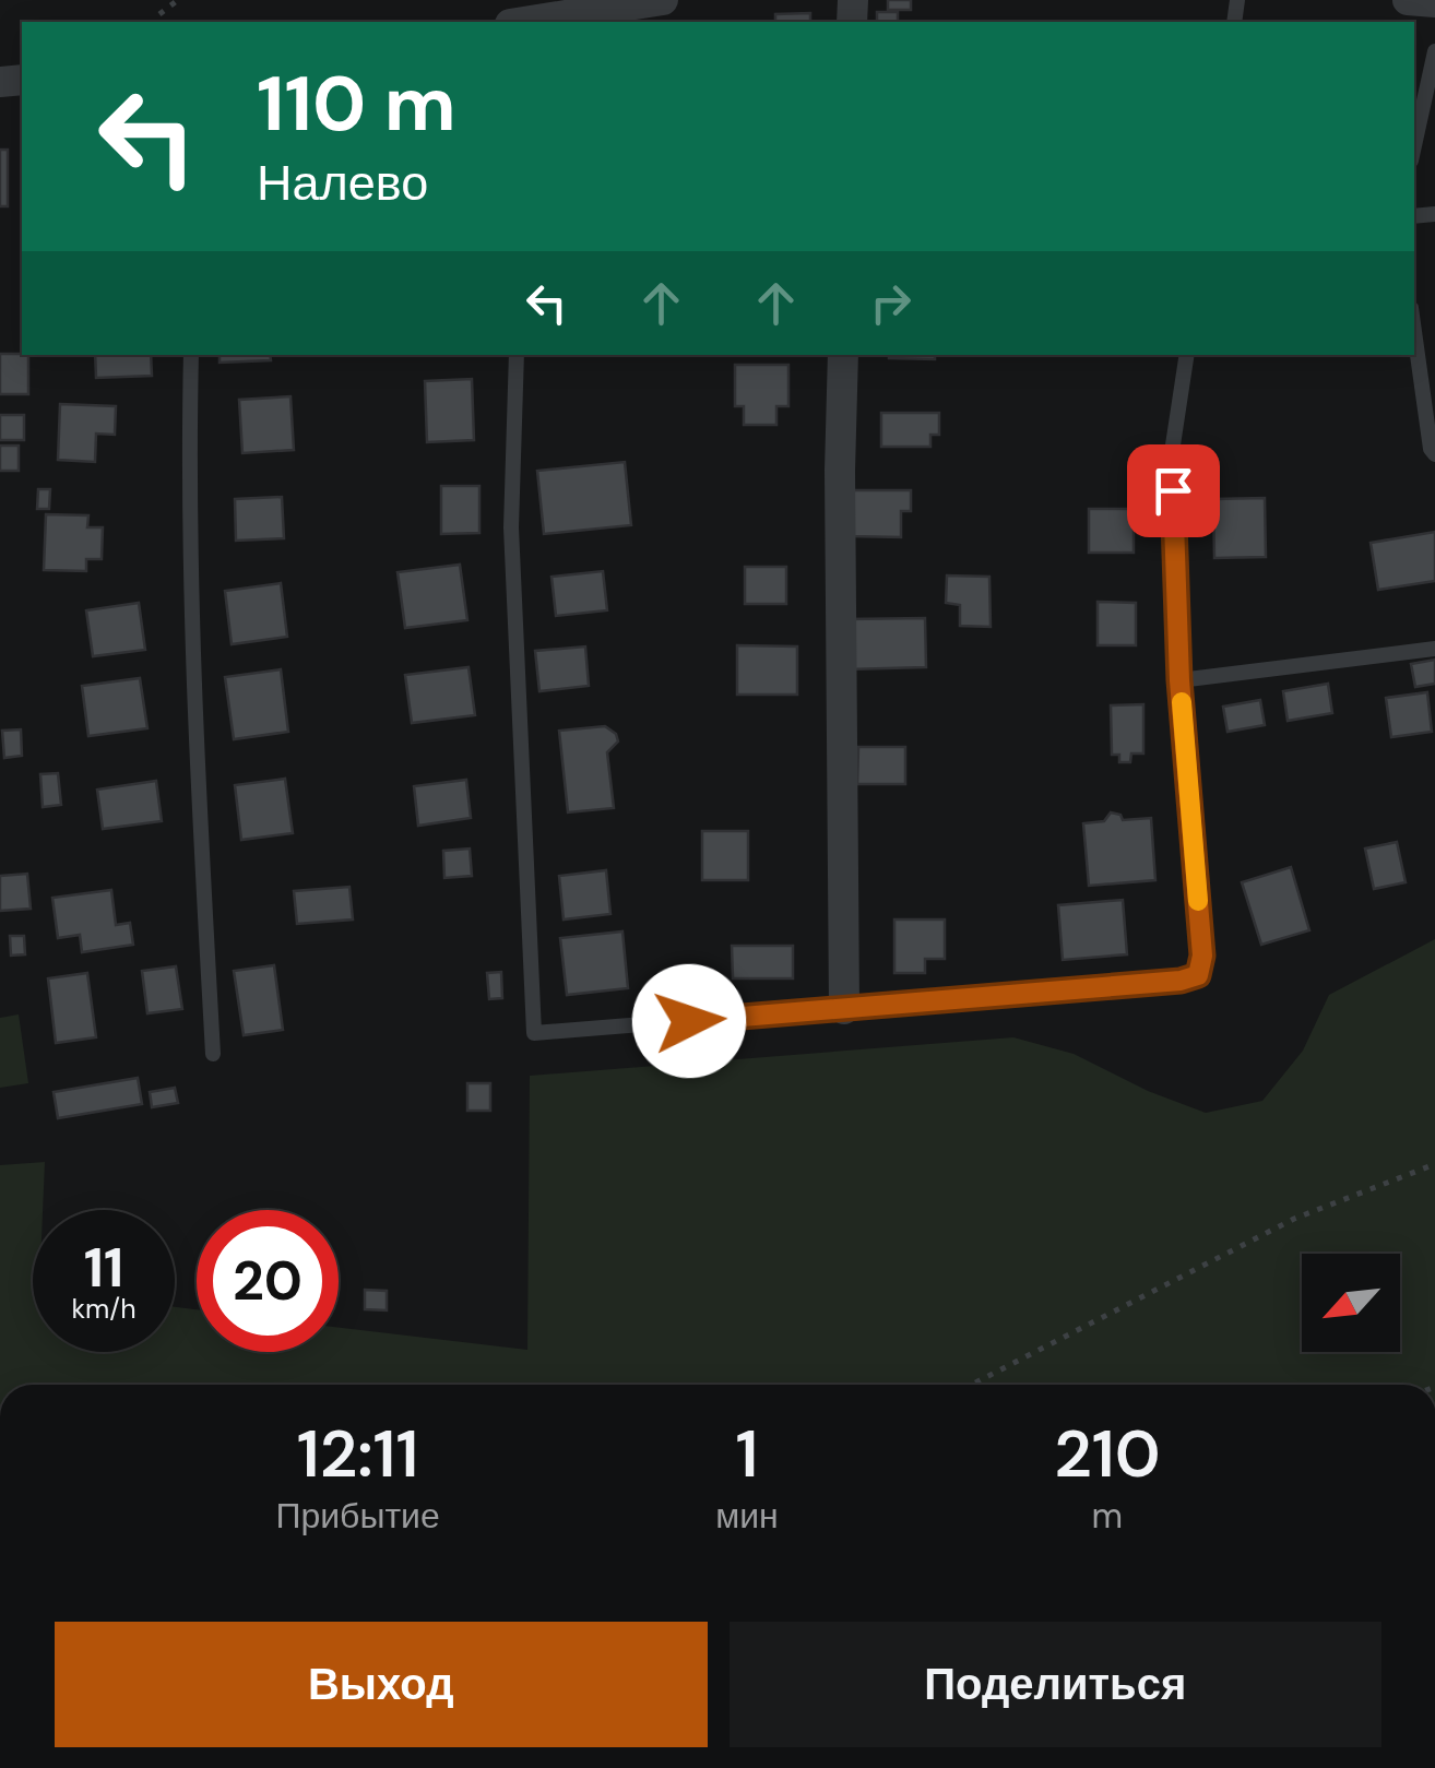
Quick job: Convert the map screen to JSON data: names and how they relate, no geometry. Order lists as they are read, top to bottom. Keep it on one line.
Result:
{"north":"bottom left","page":{"turn":["110 m","Налево"],"speed":"11 km/h","limit":"20","eta":["12:11","Прибытие","1","мин","210","m"],"buttons":["Выход","Поделиться"]}}
